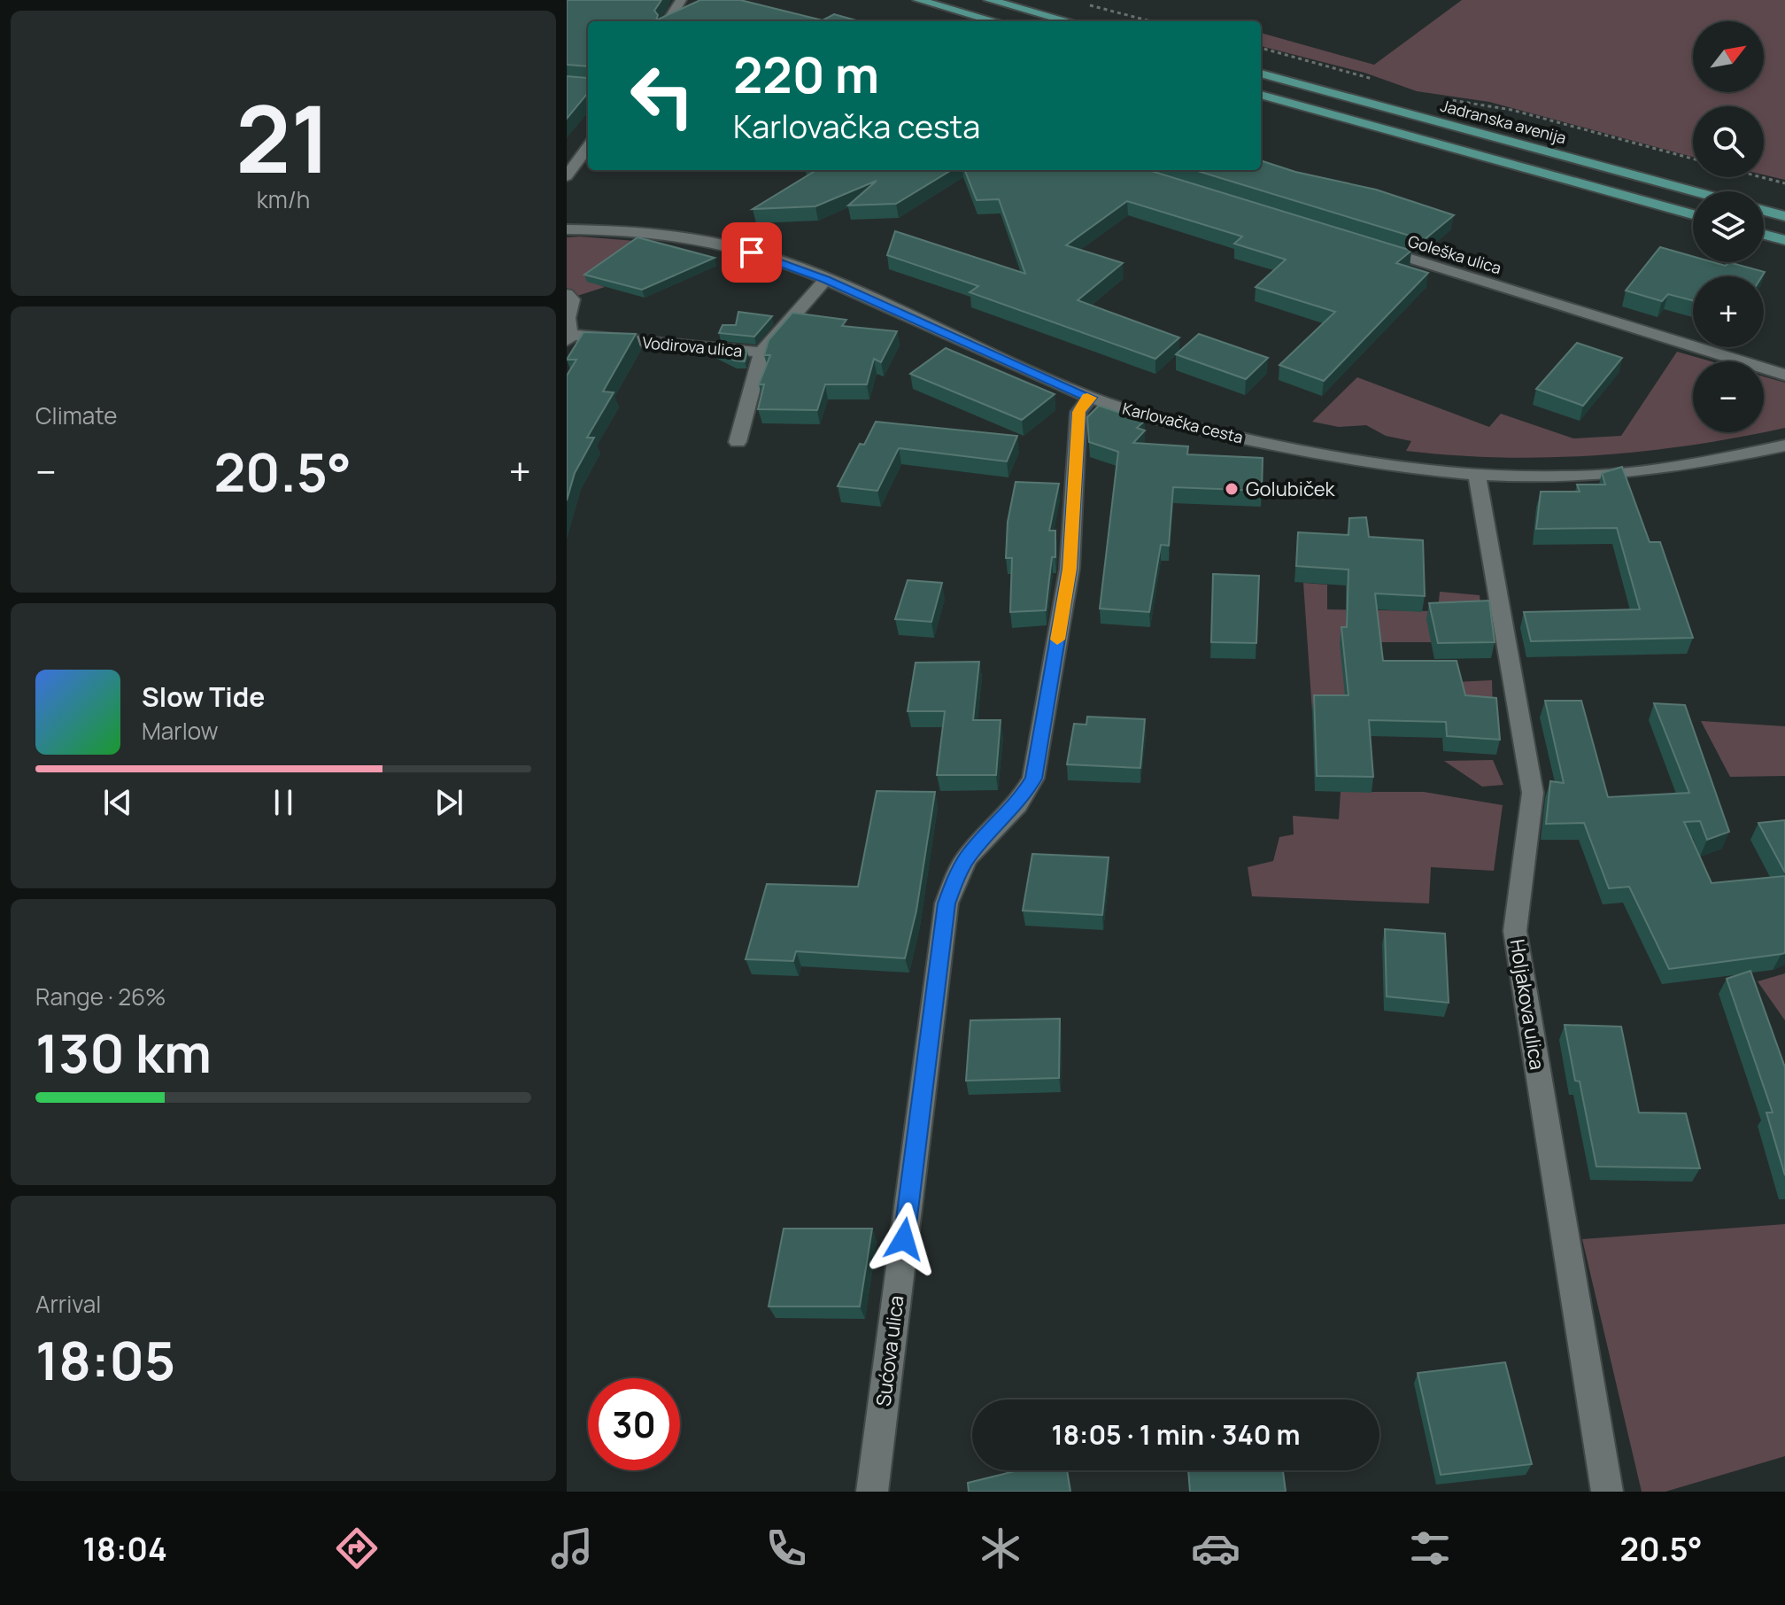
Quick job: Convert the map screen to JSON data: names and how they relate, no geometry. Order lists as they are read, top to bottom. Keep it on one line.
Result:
{"streets":{"main road":["Jadranska avenija"],"street":["Goleška ulica","Vodirova ulica","Karlovačka cesta","Holjakova ulica","Sućova ulica"]},"crossings":[["Vodirova ulica","Karlovačka cesta"],["Karlovačka cesta","Holjakova ulica"],["Karlovačka cesta","Sućova ulica"]],"places":["Golubiček"],"north":"top right","page":{"tile":[["21","km/h"],"Climate",["Range · 26%","130 km"],["Arrival","18:05"]],"map_buttons":["+","−"],"turn":["220 m","Karlovačka cesta"],"heat":["−","20.5°","+"],"song":["Slow Tide","Marlow"],"limit":"30","trip":"18:05 · 1 min · 340 m","tabs":["18:04","20.5°"]}}
